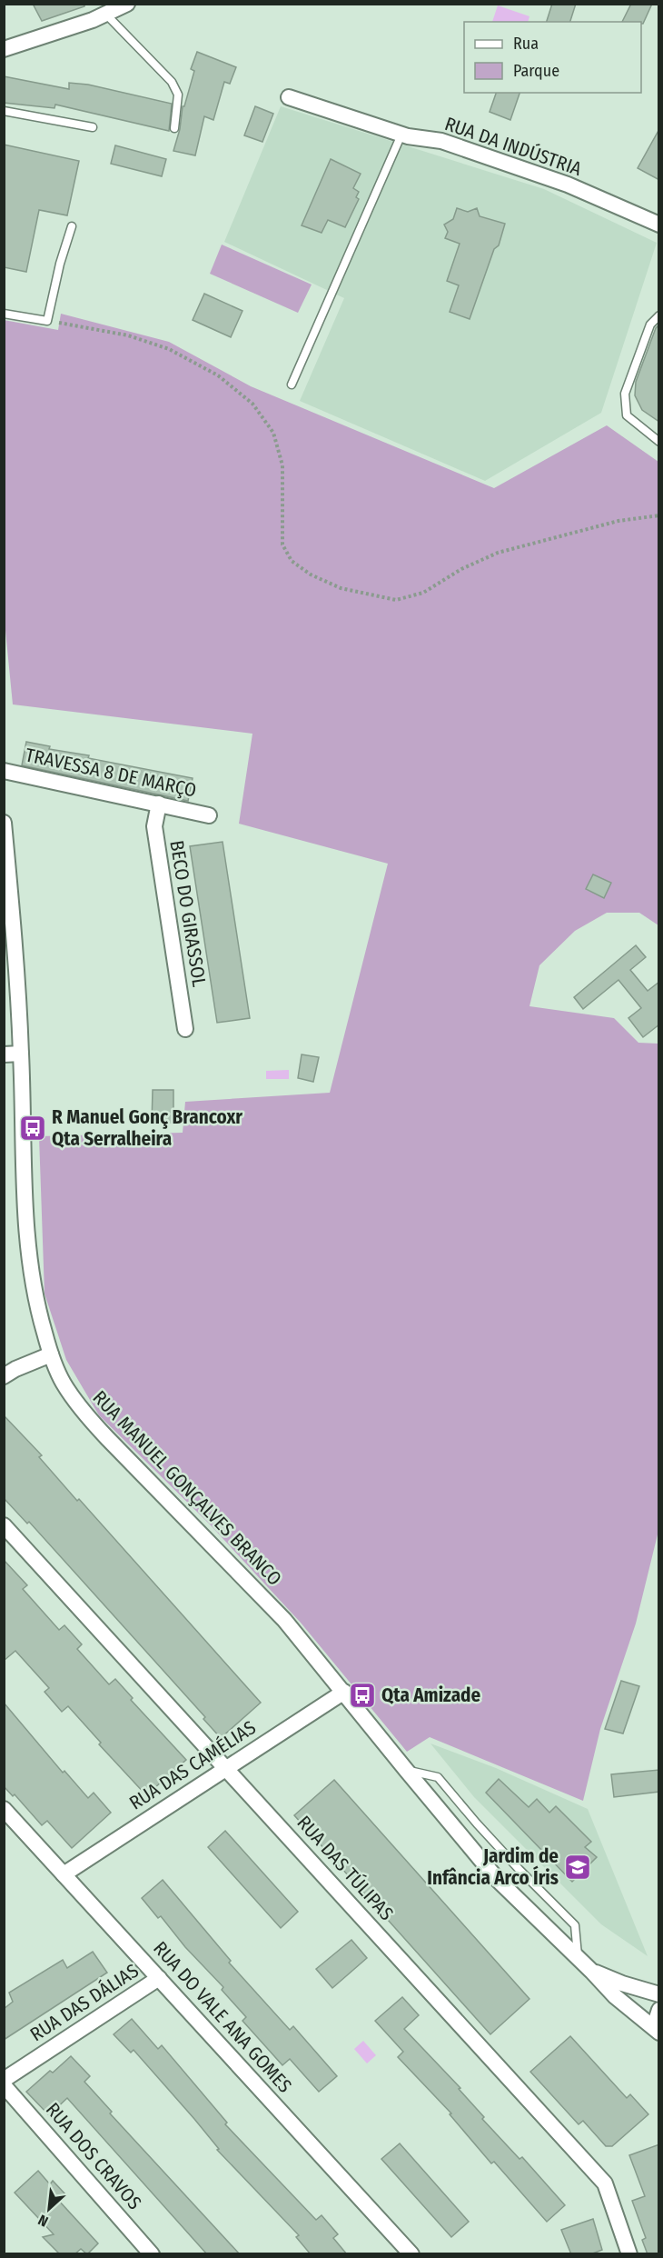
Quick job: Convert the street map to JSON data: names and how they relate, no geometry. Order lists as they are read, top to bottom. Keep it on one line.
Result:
{"streets":{"street":["RUA DA INDÚSTRIA","TRAVESSA 8 DE MARÇO","BECO DO GIRASSOL","RUA MANUEL GONÇALVES BRANCO","RUA DAS CAMÉLIAS","RUA DAS TÚLIPAS","RUA DAS DÁLIAS","RUA DO VALE ANA GOMES","RUA DOS CRAVOS"]},"crossings":[["TRAVESSA 8 DE MARÇO","BECO DO GIRASSOL"],["RUA MANUEL GONÇALVES BRANCO","RUA DAS CAMÉLIAS"],["RUA DAS CAMÉLIAS","RUA DAS TÚLIPAS"],["RUA DAS CAMÉLIAS","RUA DO VALE ANA GOMES"],["RUA DAS DÁLIAS","RUA DO VALE ANA GOMES"]],"places":{"bus stop":["R Manuel Gonç Brancoxr Qta Serralheira","Qta Amizade"],"school or university":["Jardim de Infância Arco Íris"]},"legend":["Rua","Parque"],"north":"bottom left"}
